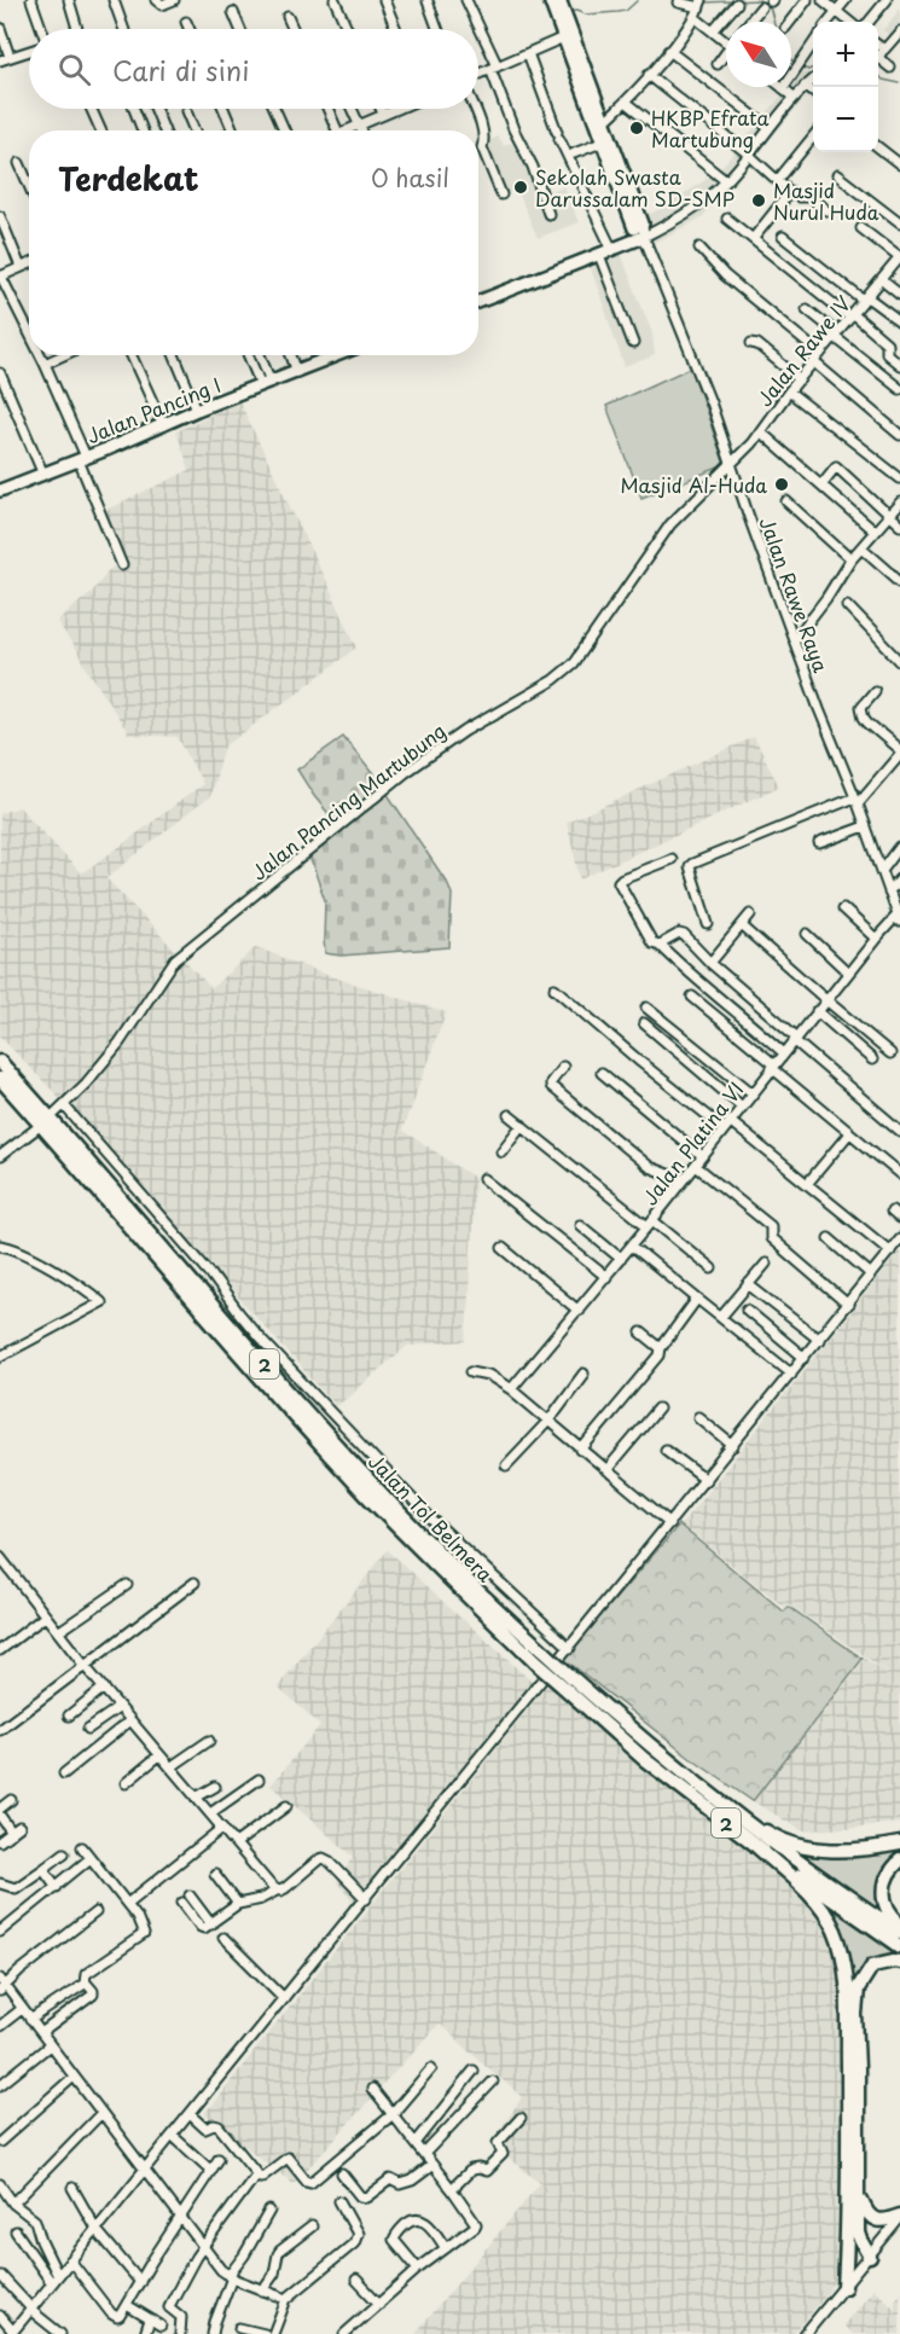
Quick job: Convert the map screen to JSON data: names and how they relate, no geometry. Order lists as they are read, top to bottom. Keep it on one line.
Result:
{"streets":{"highway":["2","Jalan Tol Belmera"],"main road":["Jalan Pancing I"],"street":["Jalan Rawe IV","Jalan Rawe Raya","Jalan Pancing Martubung","Jalan Platina VI"]},"crossings":[["Jalan Rawe IV","Jalan Rawe Raya"],["Jalan Rawe IV","Jalan Pancing Martubung"],["Jalan Rawe Raya","Jalan Pancing Martubung"],["Jalan Rawe Raya","Jalan Platina VI"]],"places":["HKBP Efrata Martubung","Sekolah Swasta Darussalam SD-SMP","Masjid Nurul Huda","Masjid Al-Huda"],"north":"top left","page":{"map_buttons":["+","−"],"search":"Cari di sini","heading":["Terdekat","0 hasil"]}}
